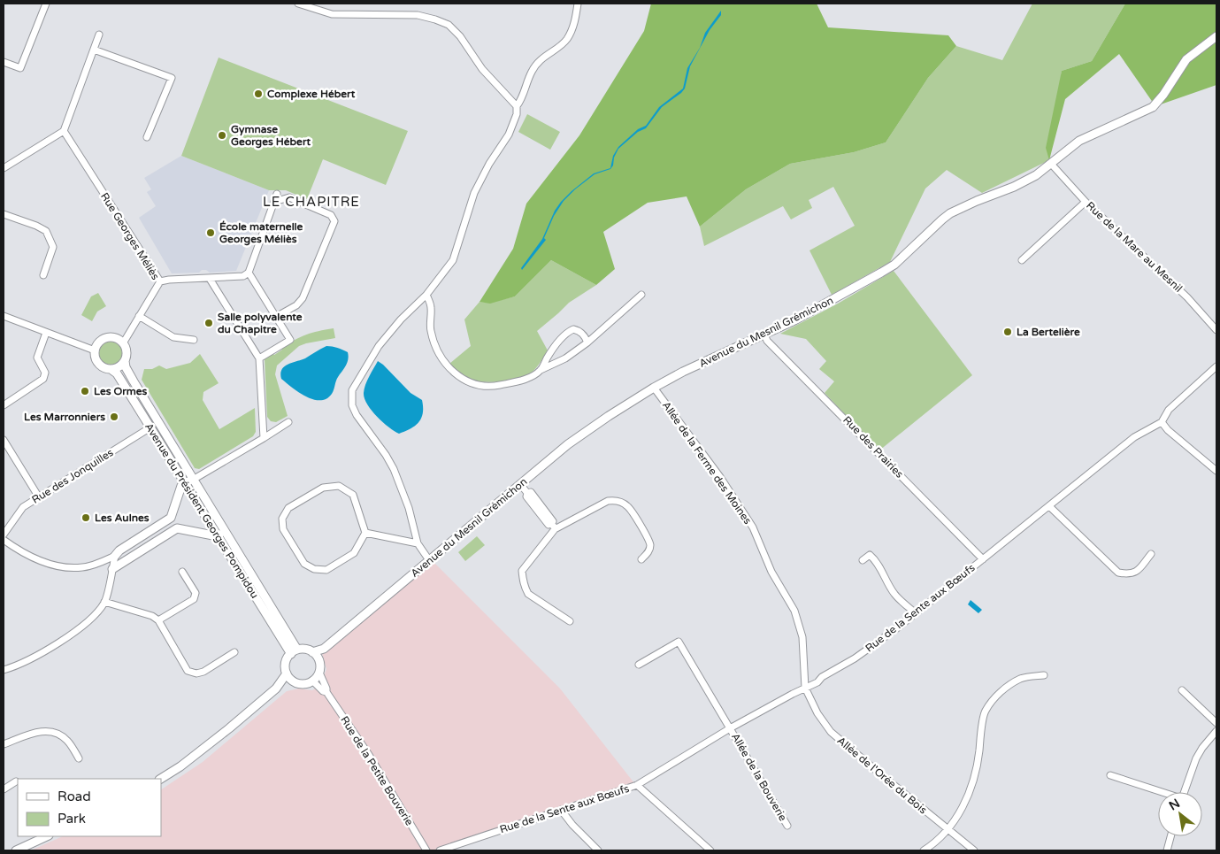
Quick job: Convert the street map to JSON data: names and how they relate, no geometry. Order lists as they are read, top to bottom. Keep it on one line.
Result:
{"streets":{"street":["Rue Georges Méliès","Rue de la Mare au Mesnil","Avenue du Mesnil Grémichon","Rue des Prairies","Allée de la Ferme des Moines","Rue des Jonquilles","Avenue du Président Georges Pompidou","Rue de la Sente aux Bœufs","Rue de la Petite Bouverie","Allée de l'Orée du Bois","Allée de la Bouverie"]},"crossings":[["Rue Georges Méliès","Avenue du Président Georges Pompidou"],["Rue de la Mare au Mesnil","Avenue du Mesnil Grémichon"],["Avenue du Mesnil Grémichon","Rue des Prairies"],["Avenue du Mesnil Grémichon","Allée de la Ferme des Moines"],["Avenue du Mesnil Grémichon","Avenue du Président Georges Pompidou"],["Avenue du Mesnil Grémichon","Rue de la Petite Bouverie"],["Rue des Prairies","Rue de la Sente aux Bœufs"],["Allée de la Ferme des Moines","Rue de la Sente aux Bœufs"],["Allée de la Ferme des Moines","Allée de l'Orée du Bois"],["Rue des Jonquilles","Avenue du Président Georges Pompidou"],["Avenue du Président Georges Pompidou","Rue de la Petite Bouverie"],["Rue de la Sente aux Bœufs","Allée de l'Orée du Bois"],["Rue de la Sente aux Bœufs","Allée de la Bouverie"]],"districts":["LE CHAPITRE"],"places":["Complexe Hébert","Gymnase Georges Hébert","École maternelle Georges Méliès","Salle polyvalente du Chapitre","La Bertelière","Les Ormes","Les Marronniers","Les Aulnes"],"legend":["Road","Park"],"north":"top left"}
